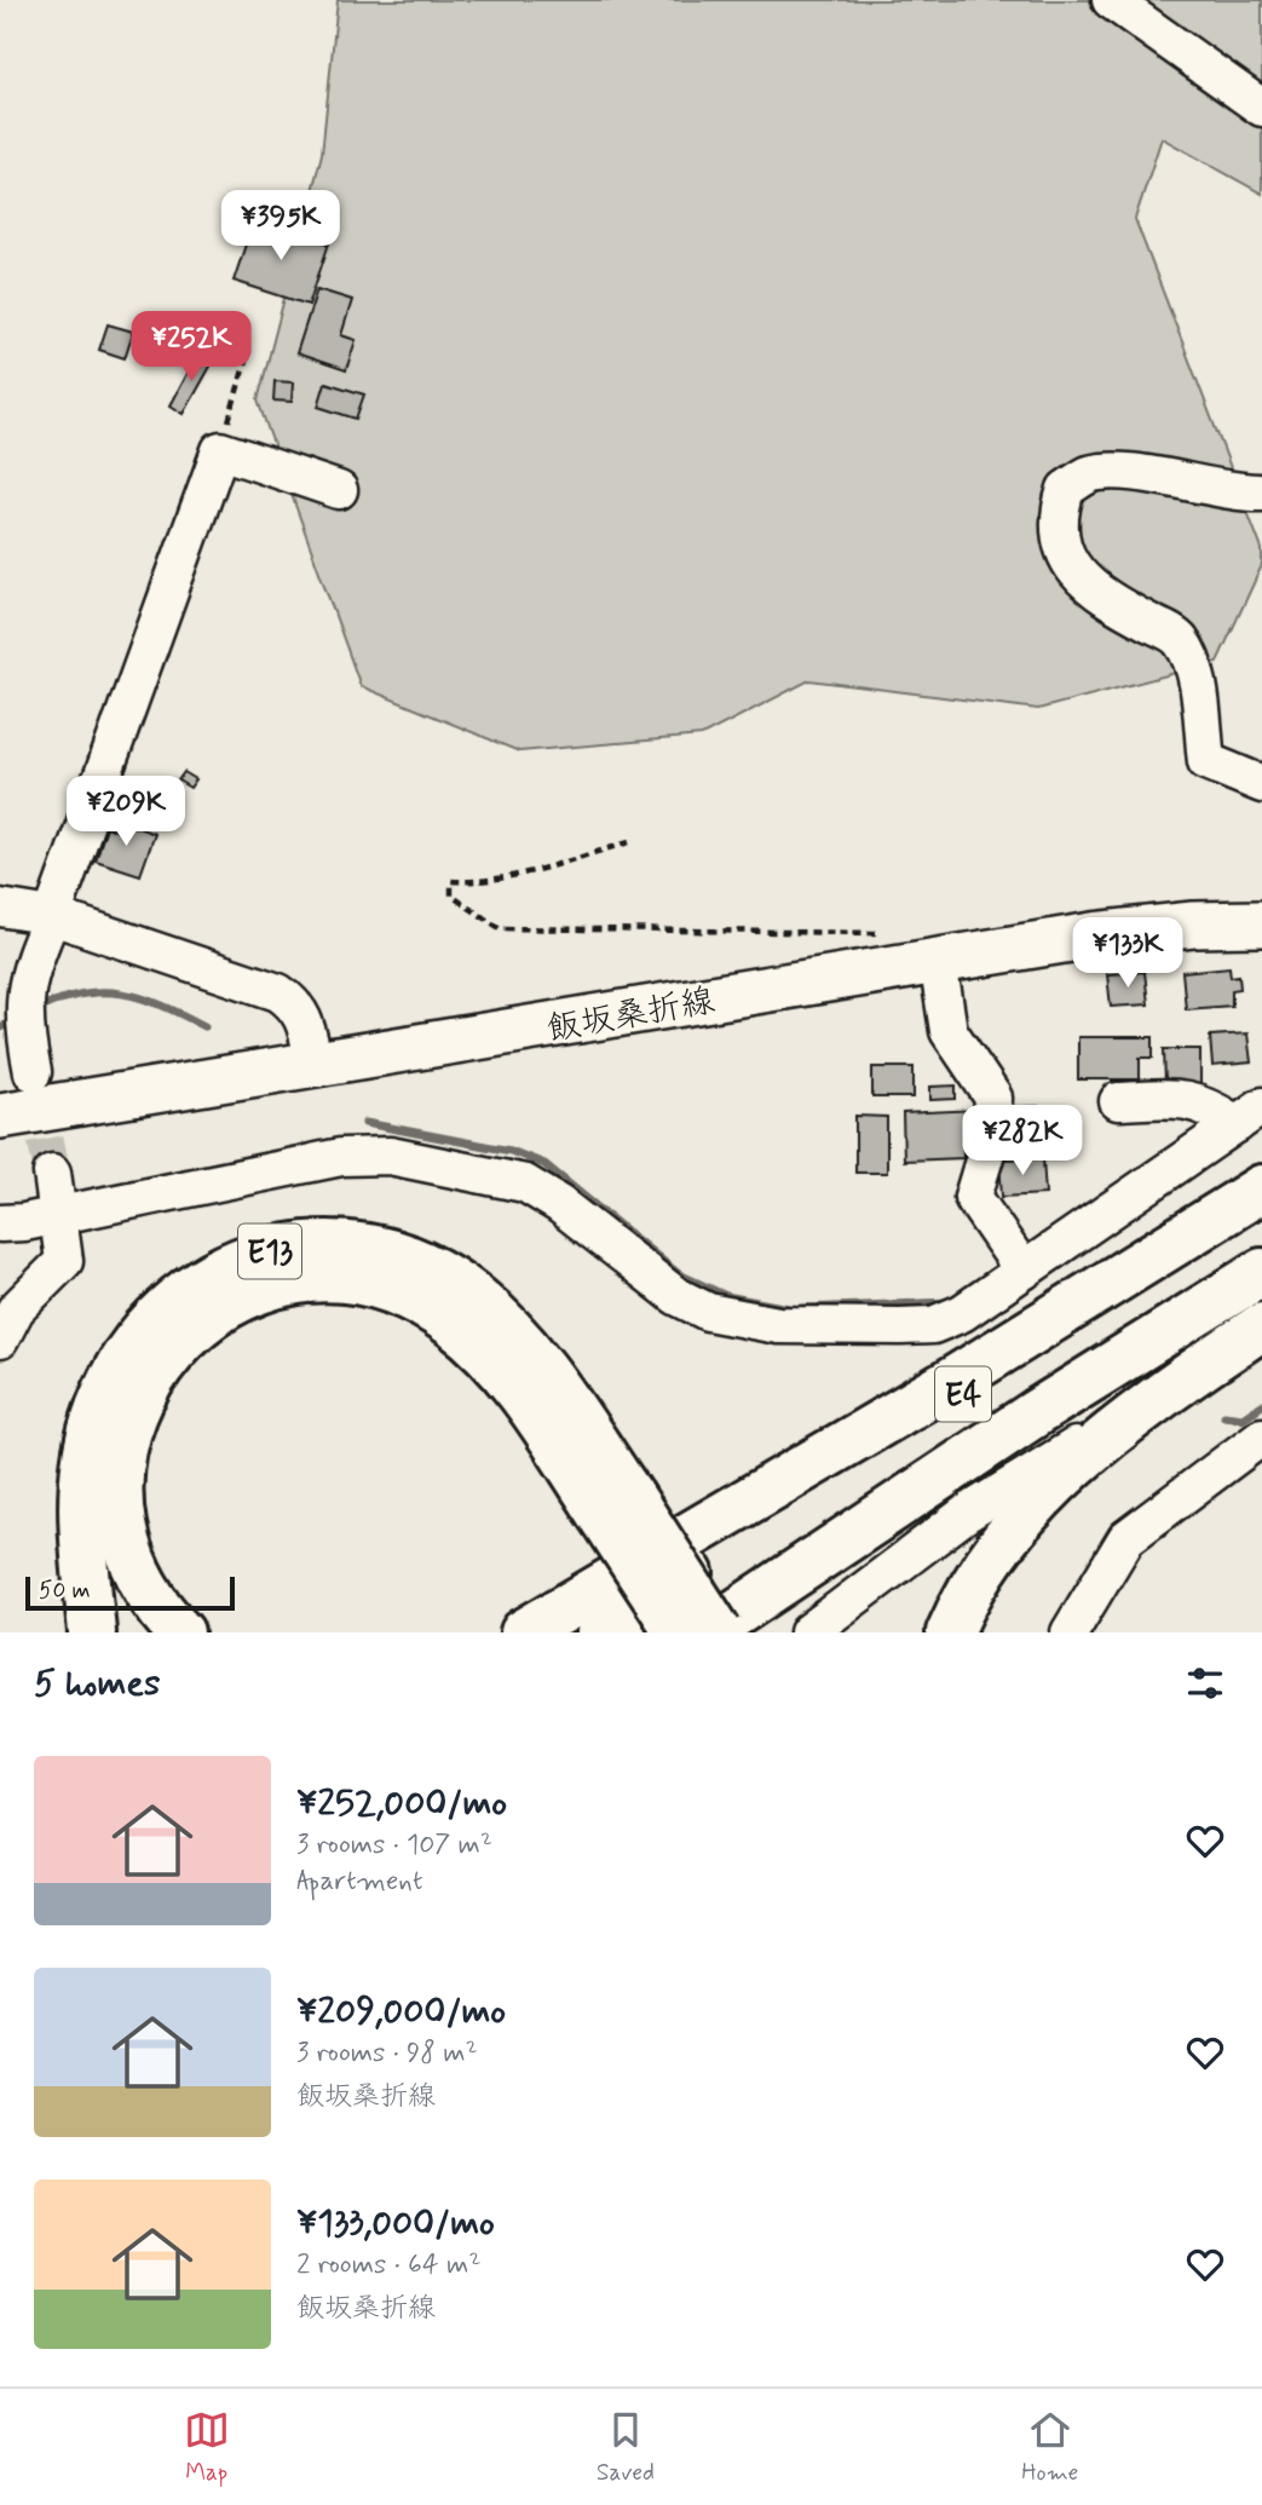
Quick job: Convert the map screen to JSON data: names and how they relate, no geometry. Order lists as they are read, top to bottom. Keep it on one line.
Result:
{"streets":{"highway":["E13","E4"],"main road":["飯坂桑折線"]},"scale_bar":"50 m","page":{"price":["¥395K","¥252K","¥209K","¥133K","¥282K"],"scale":"50 m","heading":"5 homes","list":[{"name":"¥252,000/mo","note":"3 rooms · 107 m² · Apartment"},{"name":"¥209,000/mo","note":"3 rooms · 98 m² · 飯坂桑折線"},{"name":"¥133,000/mo","note":"2 rooms · 64 m² · 飯坂桑折線"}],"tabs":["Map","Saved","Home"]}}
